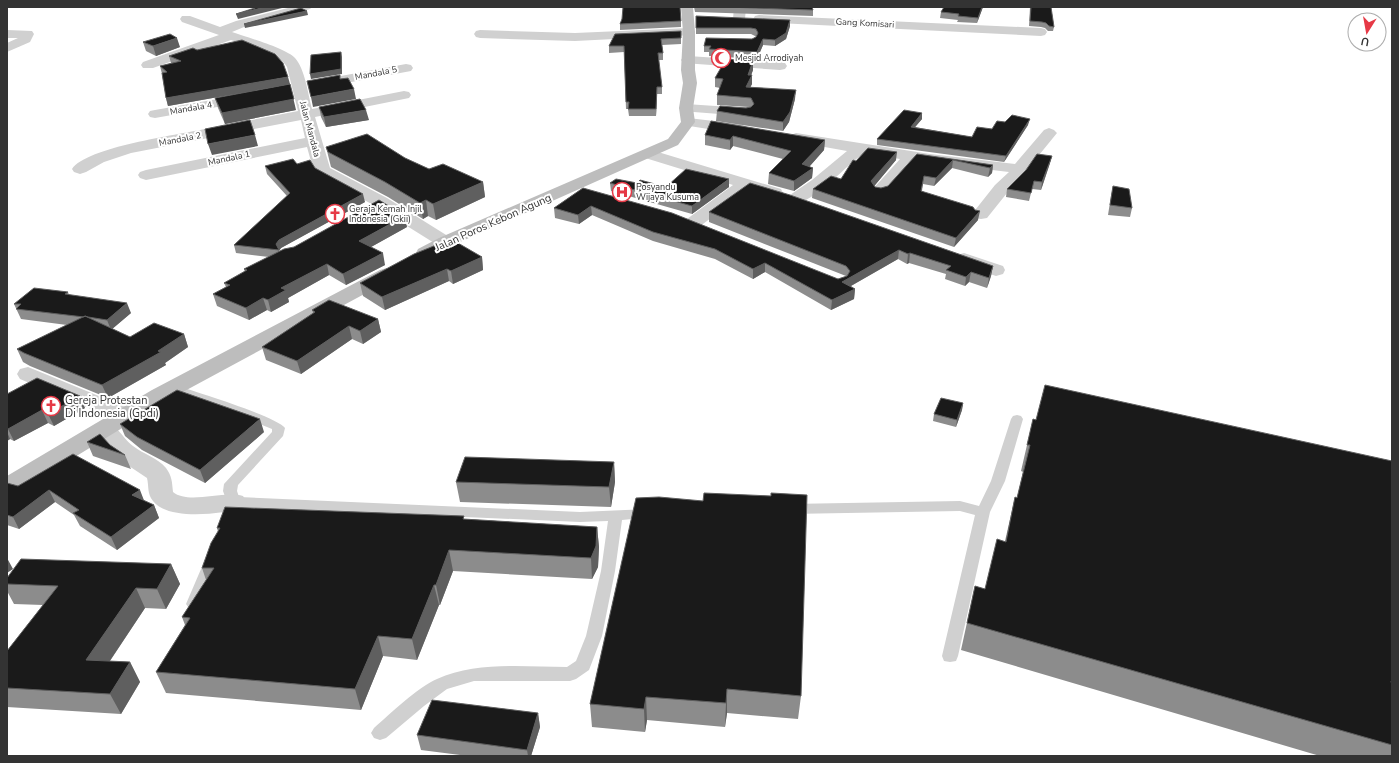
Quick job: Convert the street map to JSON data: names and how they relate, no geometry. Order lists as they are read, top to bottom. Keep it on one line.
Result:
{"streets":{"main road":["Jalan Poros Kebon Agung"],"street":["Gang Komisari","Mandala 5","Mandala 4","Jalan Mandala","Mandala 2","Mandala 1"]},"crossings":[["Mandala 5","Jalan Mandala"],["Jalan Mandala","Mandala 2"],["Jalan Mandala","Mandala 1"],["Jalan Mandala","Jalan Poros Kebon Agung"]],"places":{"mosque":["Mesjid Arrodiyah"],"hospital":["Posyandu Wijaya Kusuma"],"church":["Geraja Kemah Injil Indonesia (Gkii)","Gereja Protestan Di Indonesia (Gpdi)"]},"north":"bottom"}
